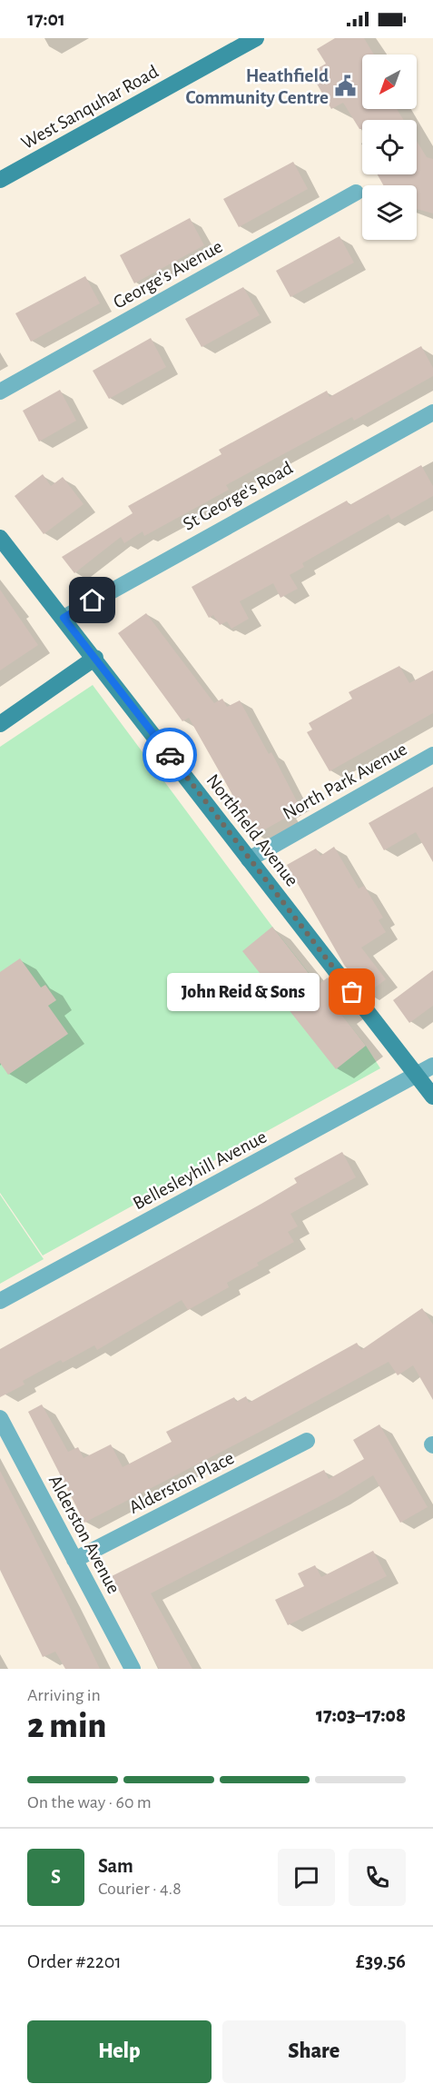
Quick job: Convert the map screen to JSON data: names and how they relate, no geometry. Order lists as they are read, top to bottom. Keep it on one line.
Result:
{"streets":{"street":["West Sanquhar Road","George's Avenue","St George's Road","North Park Avenue","Northfield Avenue","Bellesleyhill Avenue","Alderston Place","Alderston Avenue"]},"crossings":[["St George's Road","Northfield Avenue"],["North Park Avenue","Northfield Avenue"],["Northfield Avenue","Bellesleyhill Avenue"],["Alderston Place","Alderston Avenue"]],"places":{"public building":["Heathfield Community Centre"],"other":["John Reid & Sons"]},"north":"bottom left","page":{"status":"17:01","bubble":"John Reid & Sons","heading":["2 min","Arriving in","17:03–17:08"],"panel":["Sam","Courier · 4.8","Order #2201","£39.56"],"bar":"On the way · 60 m","round":"S","buttons":["Help","Share"]}}
